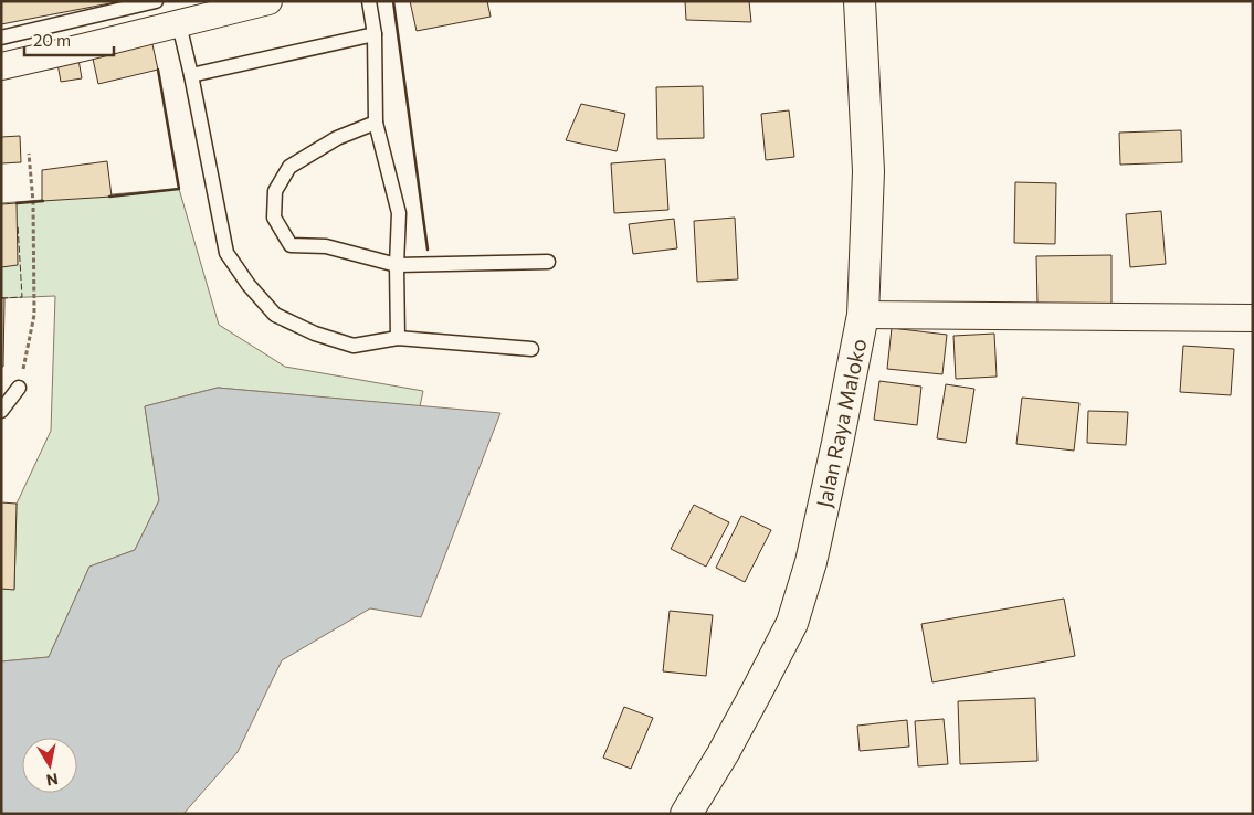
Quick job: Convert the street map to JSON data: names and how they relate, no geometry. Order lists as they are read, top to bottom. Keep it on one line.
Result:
{"streets":{"street":["Jalan Raya Maloko"]},"scale_bar":"20 m","north":"bottom"}
